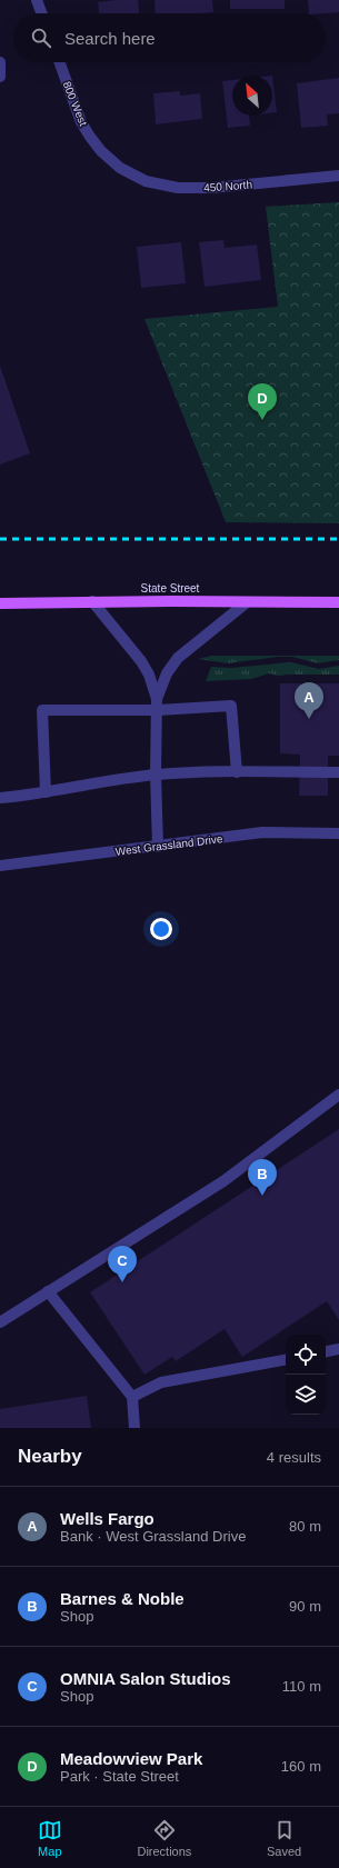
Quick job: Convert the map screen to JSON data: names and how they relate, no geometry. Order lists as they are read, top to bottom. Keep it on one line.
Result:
{"streets":{"main road":["State Street"],"street":["800 West","450 North","West Grassland Drive"]},"crossings":[["800 West","450 North"]],"north":"top left","page":{"search":"Search here","pins":["D","A","B","C"],"heading":["Nearby","4 results"],"list":[{"mark":"A","name":"Wells Fargo","note":"Bank · West Grassland Drive","value":"80 m"},{"mark":"B","name":"Barnes & Noble","note":"Shop","value":"90 m"},{"mark":"C","name":"OMNIA Salon Studios","note":"Shop","value":"110 m"},{"mark":"D","name":"Meadowview Park","note":"Park · State Street","value":"160 m"}],"nav":["Map","Directions","Saved"]}}
